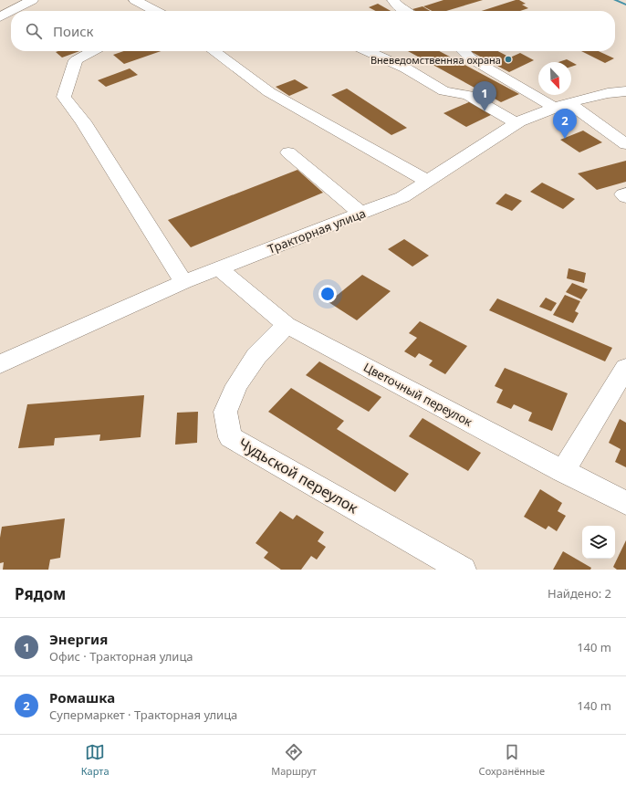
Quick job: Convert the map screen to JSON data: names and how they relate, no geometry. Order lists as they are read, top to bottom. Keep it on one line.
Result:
{"streets":{"street":["Тракторная улица","Цветочный переулок","Чудьской переулок"]},"crossings":[["Тракторная улица","Цветочный переулок"],["Цветочный переулок","Чудьской переулок"]],"places":["Вневедомственняа охрана"],"north":"bottom right","page":{"search":"Поиск","pins":["1","2"],"heading":["Рядом","Найдено: 2"],"list":[{"mark":"1","name":"Энергия","note":"Офис · Тракторная улица","value":"140 m"},{"mark":"2","name":"Ромашка","note":"Супермаркет · Тракторная улица","value":"140 m"}],"nav":["Карта","Маршрут","Сохранённые"]}}
